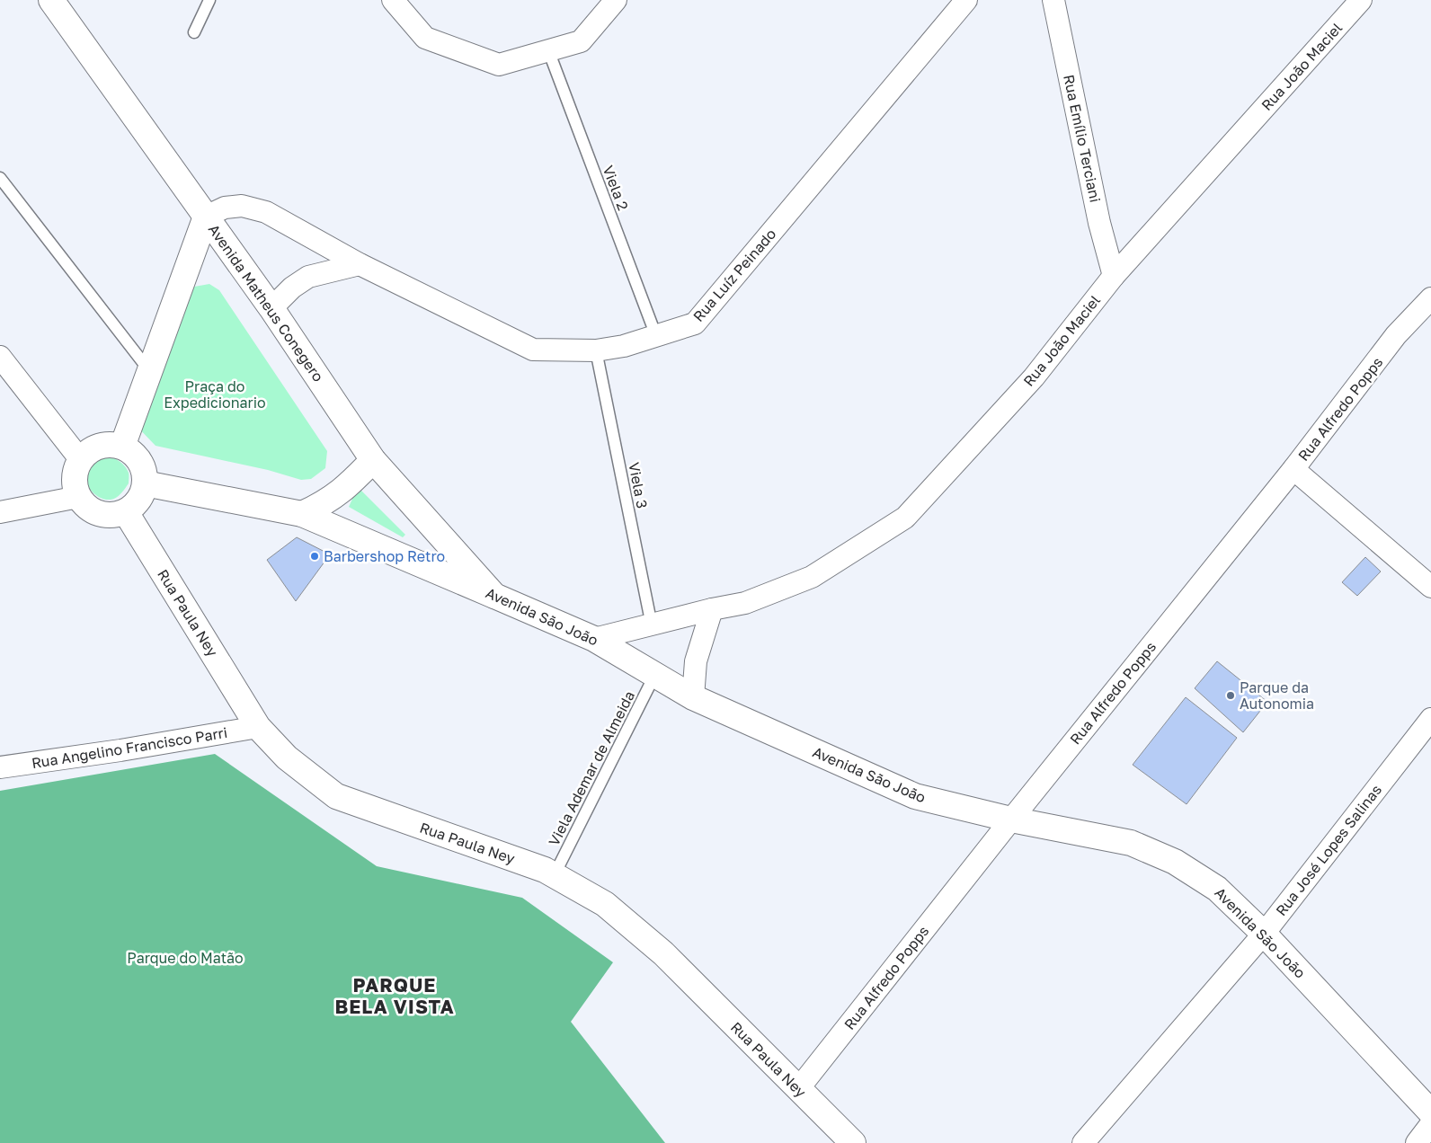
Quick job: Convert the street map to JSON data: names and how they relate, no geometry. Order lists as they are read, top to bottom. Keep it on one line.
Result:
{"streets":{"street":["Rua João Maciel","Rua Emílio Terciani","Rua Luíz Peinado","Avenida Matheus Conegero","Rua Alfredo Popps","Rua Paula Ney","Avenida São João","Rua Angelino Francisco Parri","Rua José Lopes Salinas"],"lane":["Viela 2","Viela 3","Viela Ademar de Almeida"]},"crossings":[["Rua João Maciel","Rua Emílio Terciani"],["Rua João Maciel","Viela 3"],["Rua João Maciel","Avenida São João"],["Viela 2","Rua Luíz Peinado"],["Rua Luíz Peinado","Avenida Matheus Conegero"],["Rua Luíz Peinado","Viela 3"],["Avenida Matheus Conegero","Avenida São João"],["Rua Alfredo Popps","Rua Paula Ney"],["Rua Alfredo Popps","Avenida São João"],["Rua Paula Ney","Avenida São João"],["Rua Paula Ney","Rua Angelino Francisco Parri"],["Rua Paula Ney","Viela Ademar de Almeida"],["Avenida São João","Viela Ademar de Almeida"],["Avenida São João","Rua José Lopes Salinas"]],"districts":["PARQUE BELA VISTA"],"parks":["Praça do Expedicionario","Parque do Matão"],"places":["Barbershop Retro","Parque da Autonomia"]}
